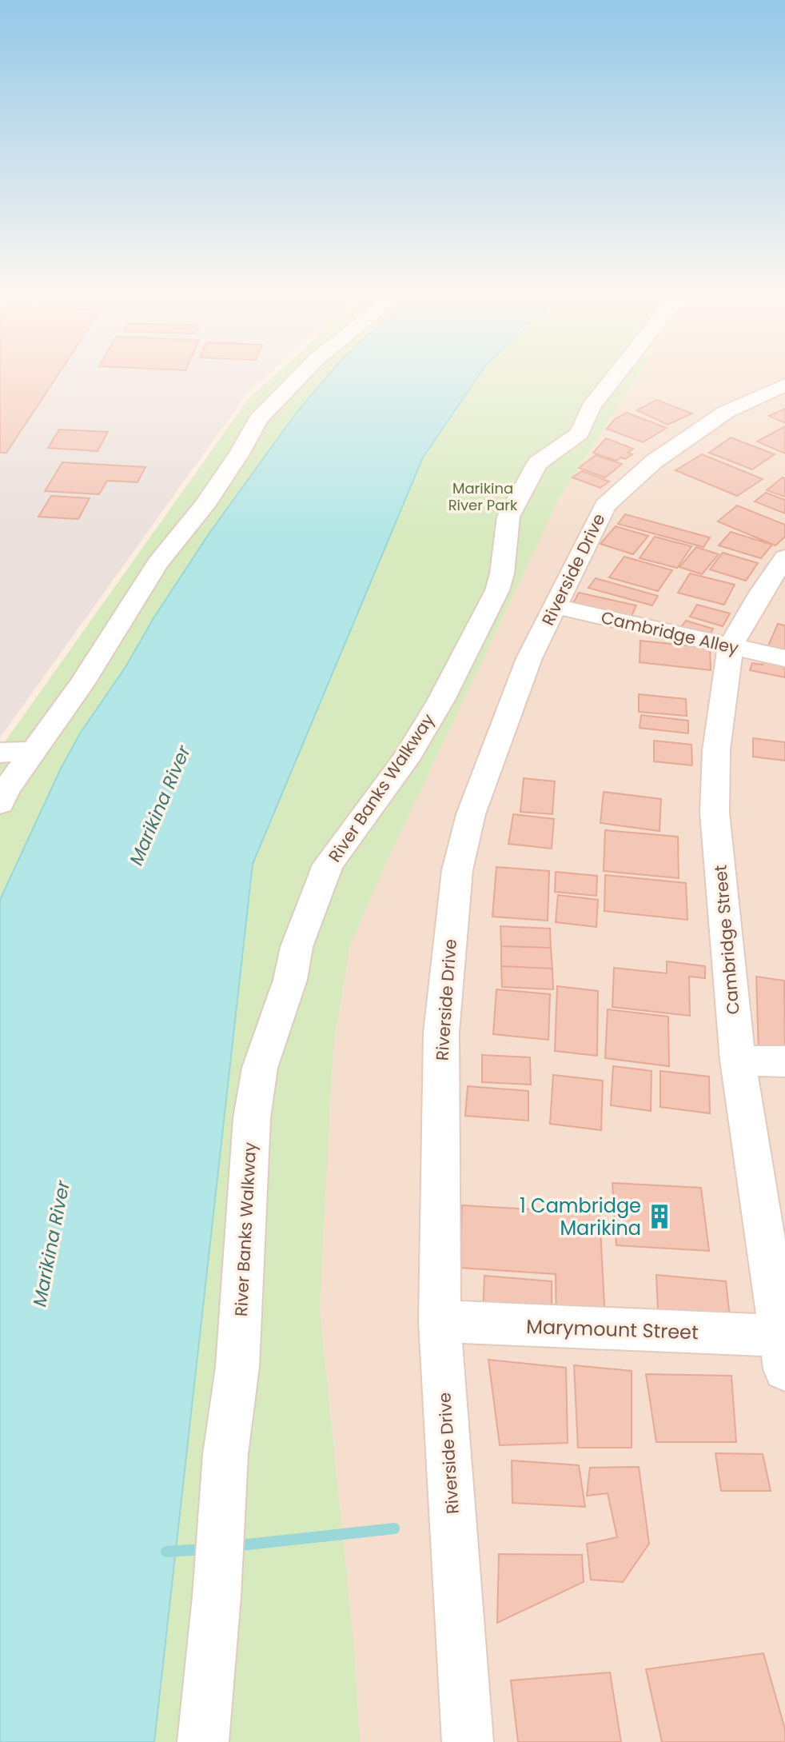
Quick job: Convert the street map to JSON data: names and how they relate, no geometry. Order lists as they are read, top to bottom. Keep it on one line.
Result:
{"streets":{"street":["Riverside Drive","Cambridge Alley","River Banks Walkway","Cambridge Street","Marymount Street"]},"crossings":[["Riverside Drive","Cambridge Alley"],["Riverside Drive","Marymount Street"],["Cambridge Alley","Cambridge Street"],["Cambridge Street","Marymount Street"]],"water":["Marikina River"],"parks":["Marikina River Park"],"places":{"building":["1 Cambridge Marikina"]}}
